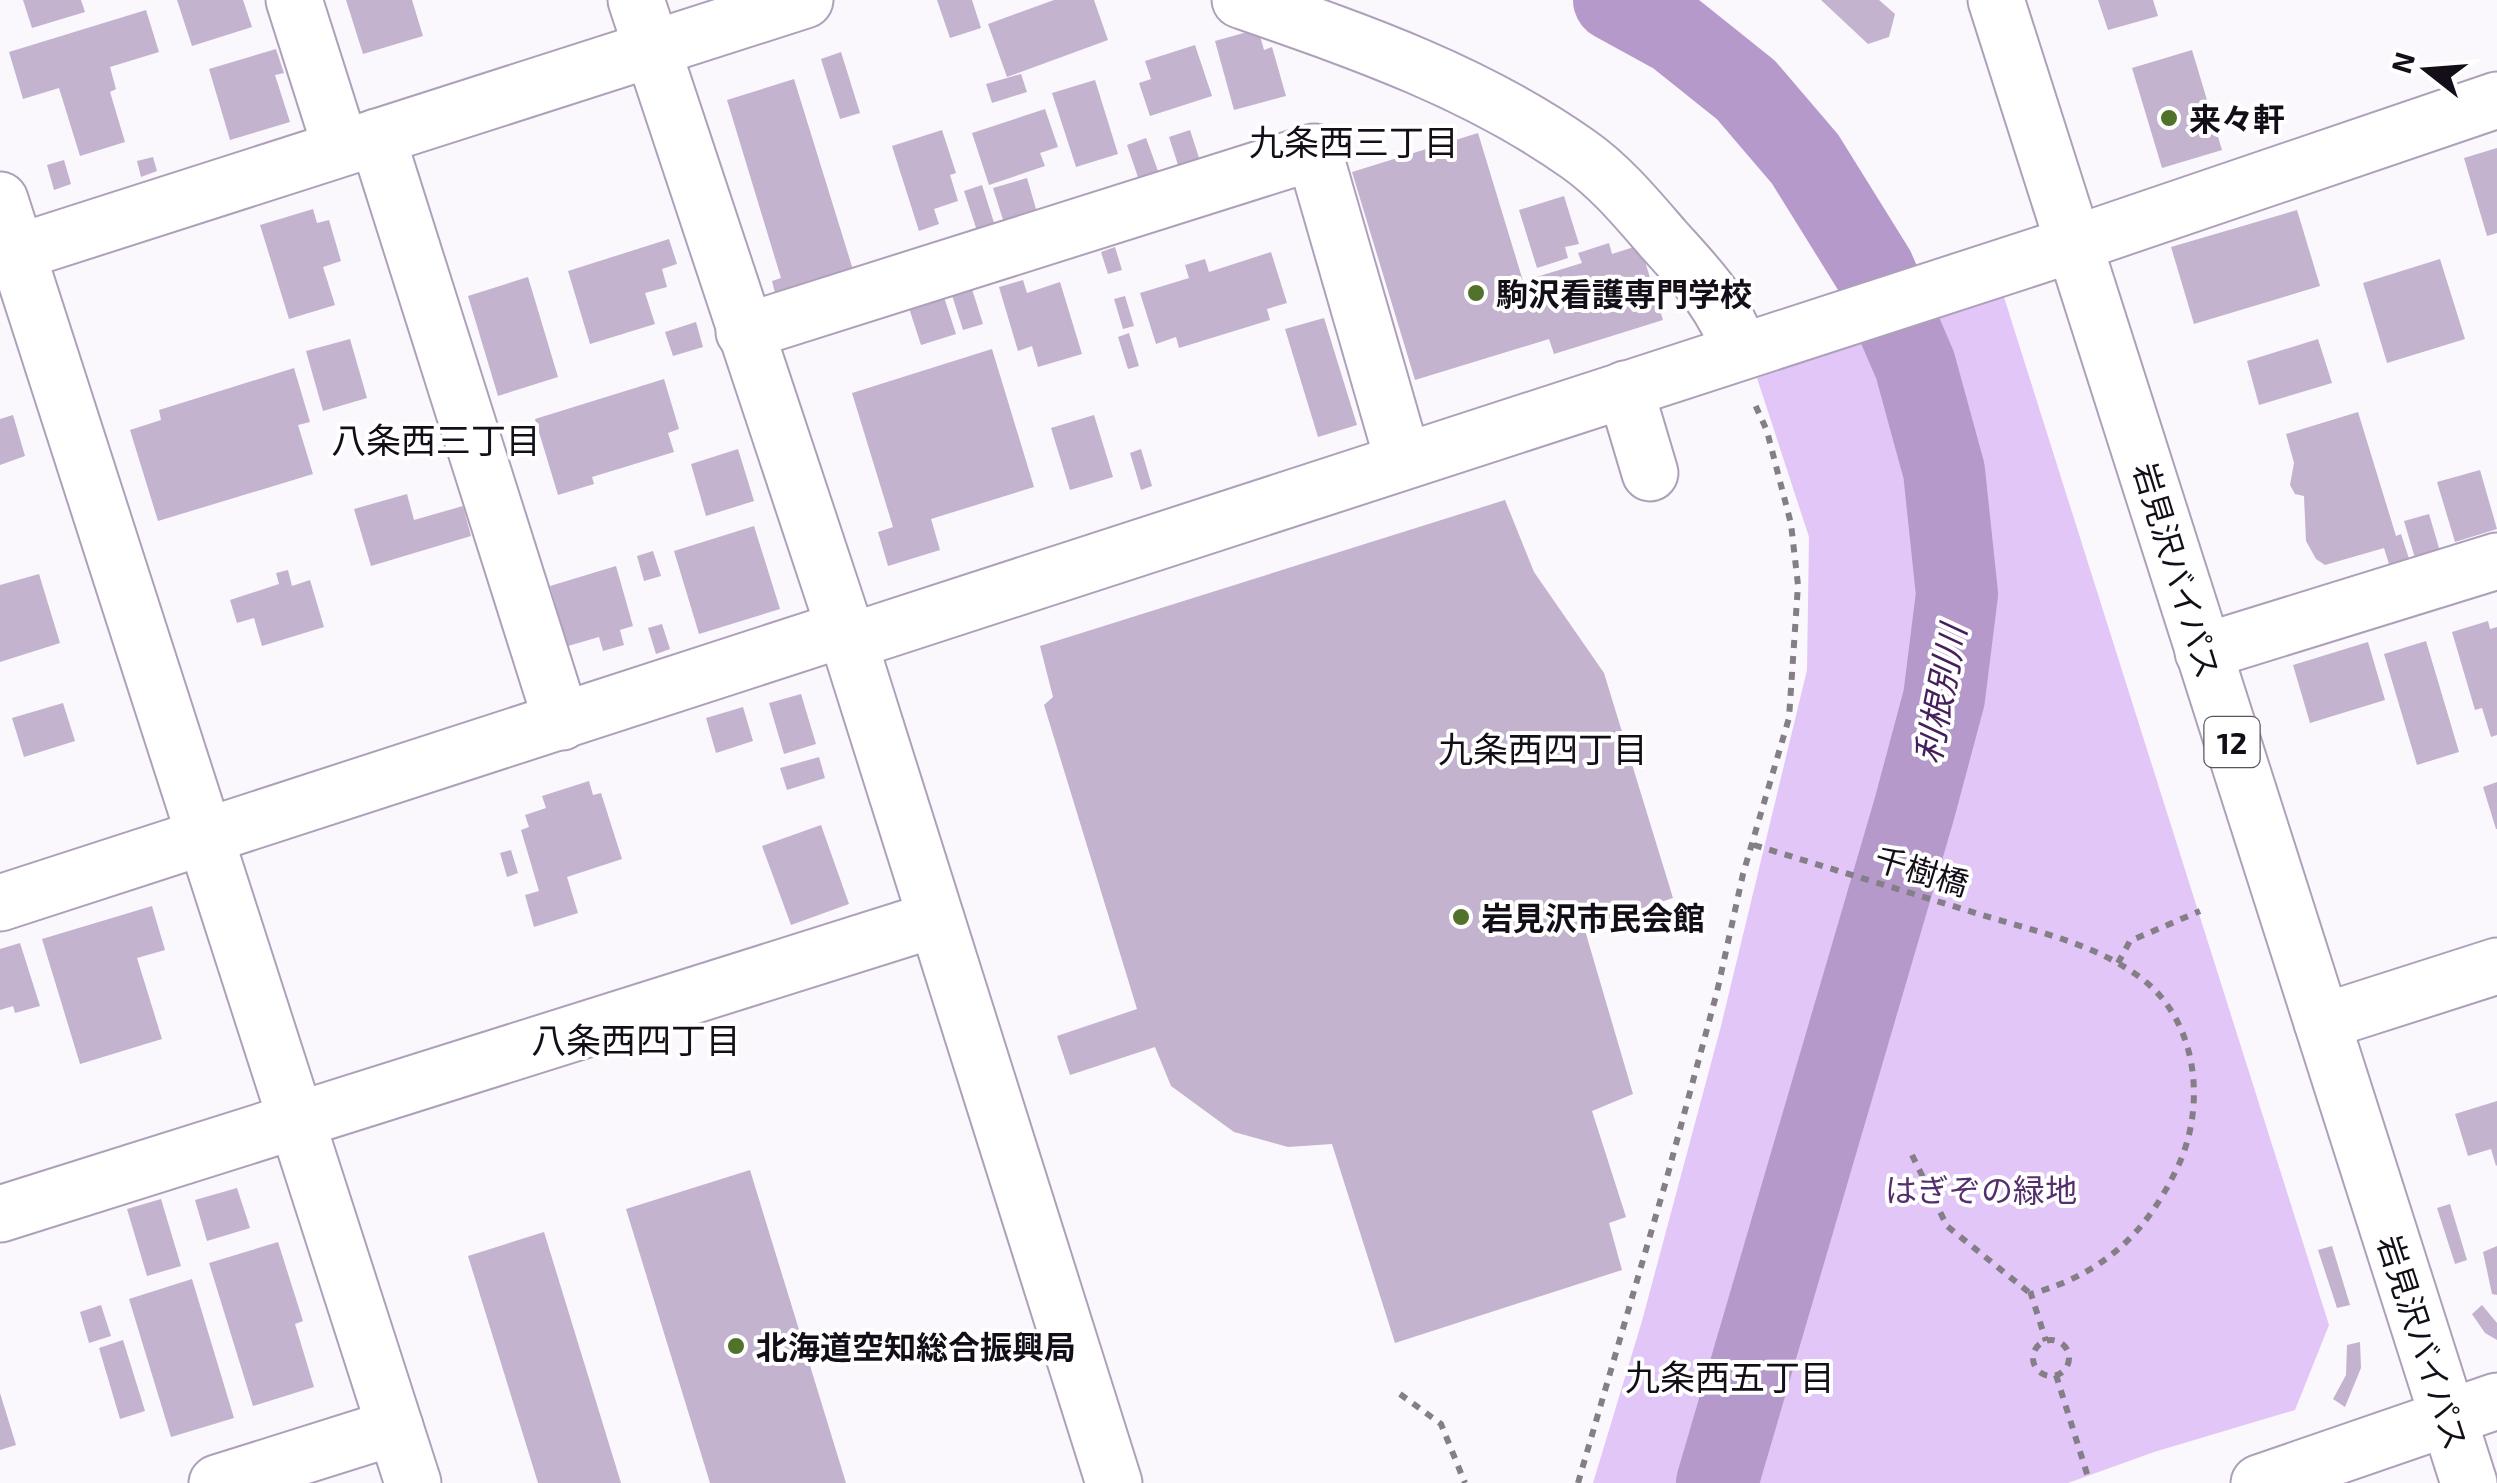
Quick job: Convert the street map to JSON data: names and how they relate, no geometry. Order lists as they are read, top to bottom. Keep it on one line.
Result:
{"streets":{"main road":["岩見沢バイパス","12"],"path":["千樹橋"]},"districts":["九条西三丁目","八条西三丁目","九条西四丁目","八条西四丁目","九条西五丁目"],"water":["利根別川"],"parks":["はぎぞの緑地"],"places":["来々軒","駒沢看護専門学校","岩見沢市民会館","北海道空知総合振興局"],"north":"left"}
